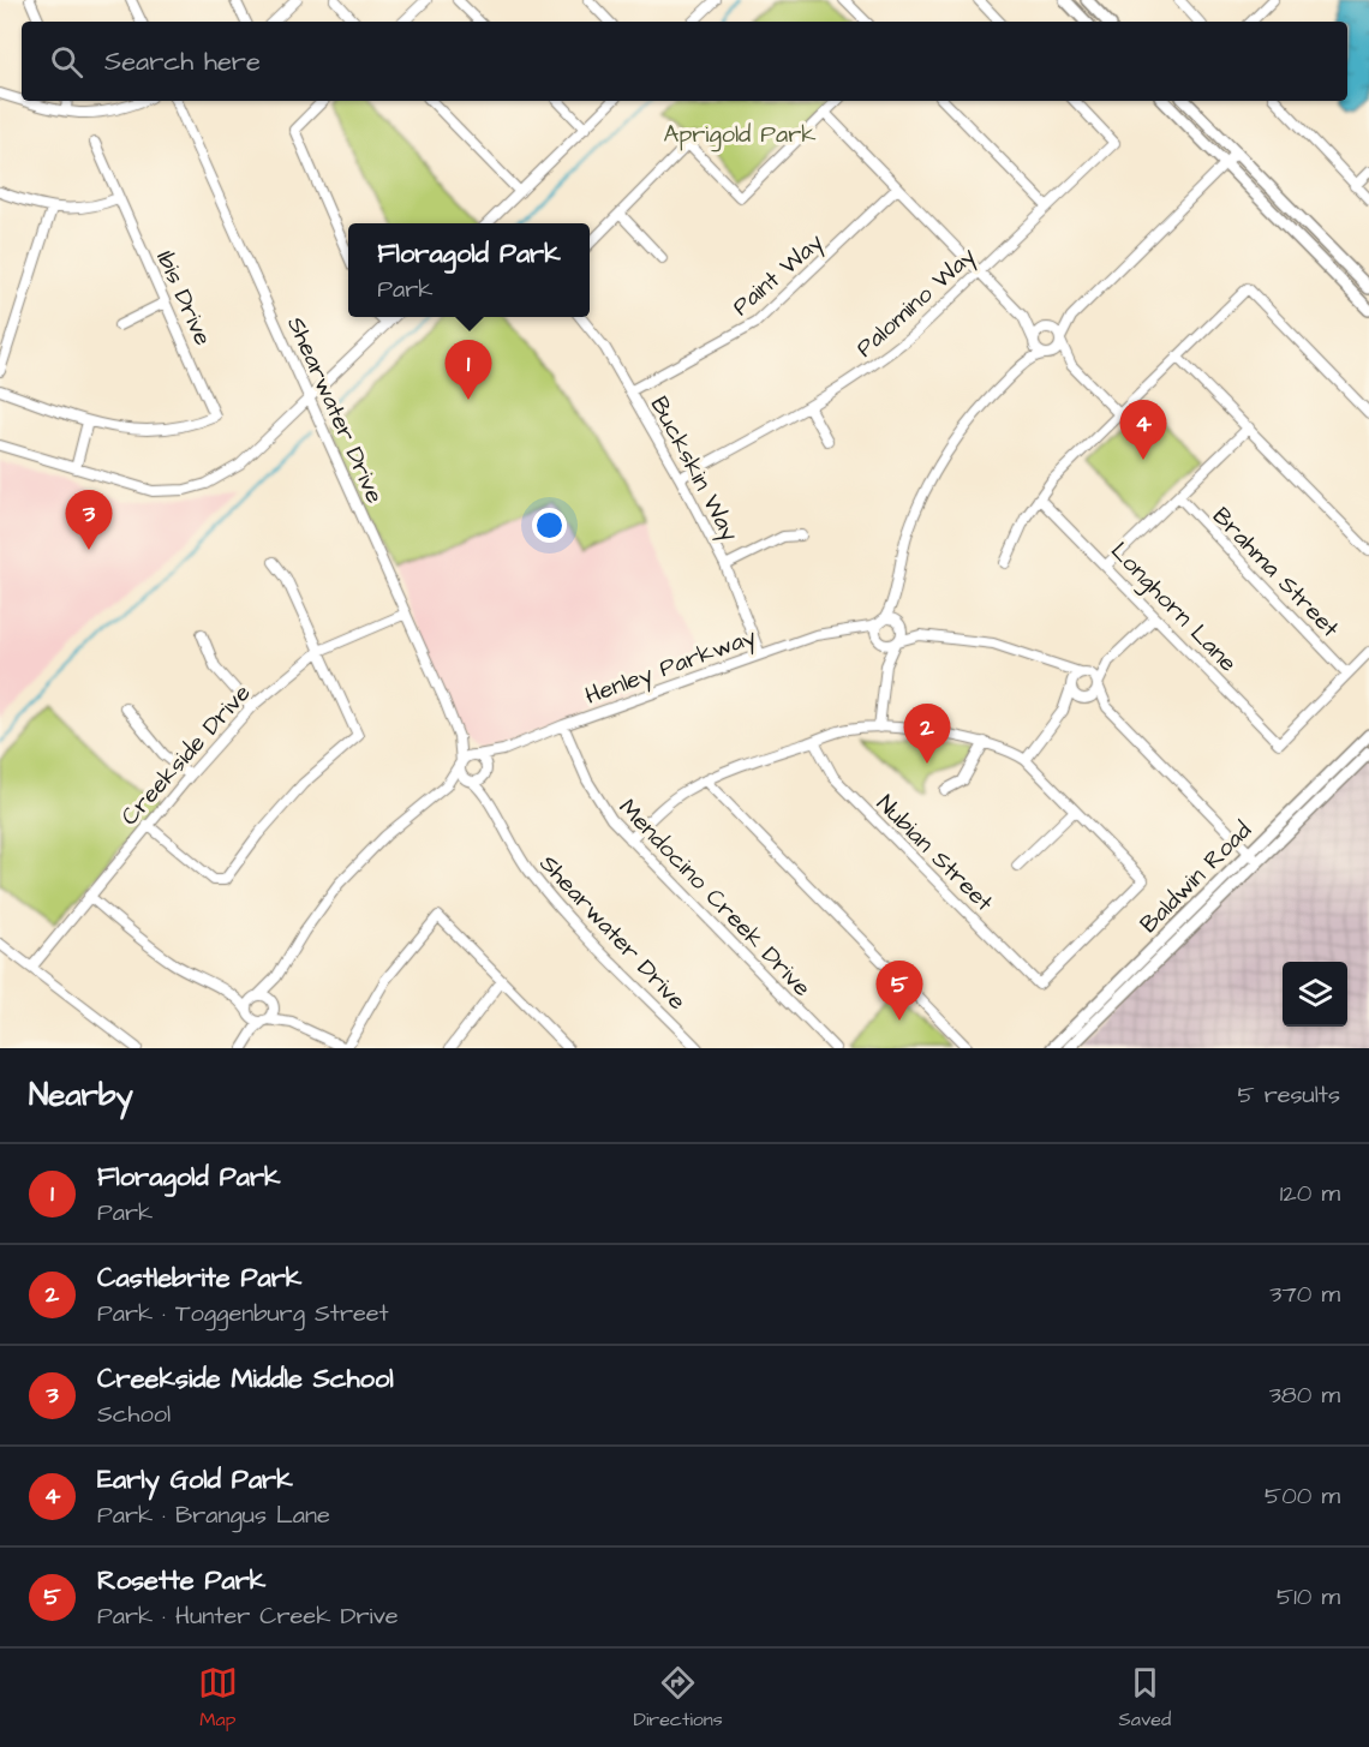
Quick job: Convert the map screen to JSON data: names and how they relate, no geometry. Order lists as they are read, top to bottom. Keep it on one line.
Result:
{"streets":{"main road":["Baldwin Road"],"street":["Paint Way","Ibis Drive","Palomino Way","Shearwater Drive","Buckskin Way","Brahma Street","Longhorn Lane","Henley Parkway","Creekside Drive","Nubian Street","Mendocino Creek Drive"]},"crossings":[["Paint Way","Buckskin Way"],["Palomino Way","Buckskin Way"],["Shearwater Drive","Henley Parkway"],["Shearwater Drive","Creekside Drive"],["Buckskin Way","Henley Parkway"],["Brahma Street","Longhorn Lane"],["Henley Parkway","Mendocino Creek Drive"]],"parks":["Aprigold Park"],"page":{"search":"Search here","popup":["Floragold Park","Park"],"pins":["1","4","3","2","5"],"heading":["Nearby","5 results"],"list":[{"mark":"1","name":"Floragold Park","note":"Park","value":"120 m"},{"mark":"2","name":"Castlebrite Park","note":"Park · Toggenburg Street","value":"370 m"},{"mark":"3","name":"Creekside Middle School","note":"School","value":"380 m"},{"mark":"4","name":"Early Gold Park","note":"Park · Brangus Lane","value":"500 m"},{"mark":"5","name":"Rosette Park","note":"Park · Hunter Creek Drive","value":"510 m"}],"nav":["Map","Directions","Saved"]}}
